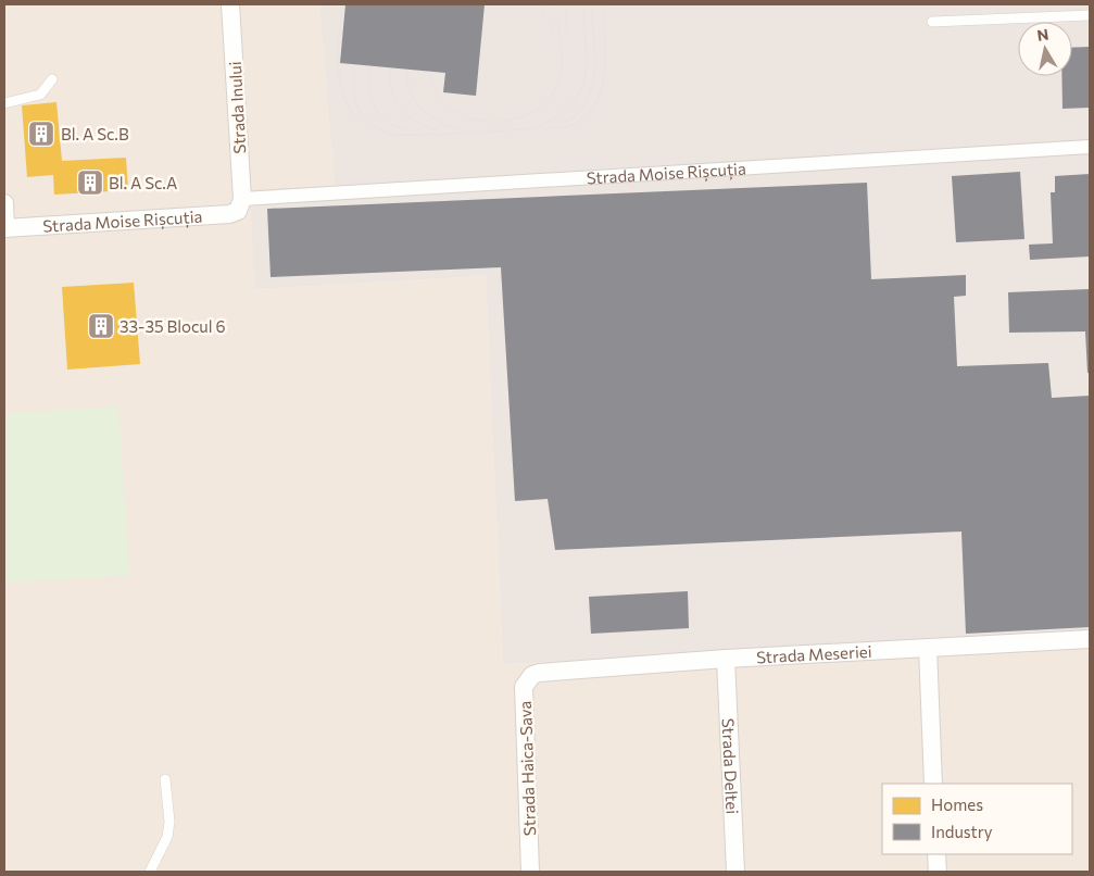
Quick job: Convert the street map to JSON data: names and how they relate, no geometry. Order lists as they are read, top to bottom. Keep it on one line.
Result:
{"streets":{"street":["Strada Inului","Strada Moise Rișcuția","Strada Meseriei","Strada Deltei","Strada Haica-Sava"]},"crossings":[["Strada Inului","Strada Moise Rișcuția"],["Strada Meseriei","Strada Deltei"],["Strada Meseriei","Strada Haica-Sava"]],"places":{"building":["Bl. A Sc.B","Bl. A Sc.A","33-35 Blocul 6"]},"legend":["Homes","Industry"],"north":"top"}
